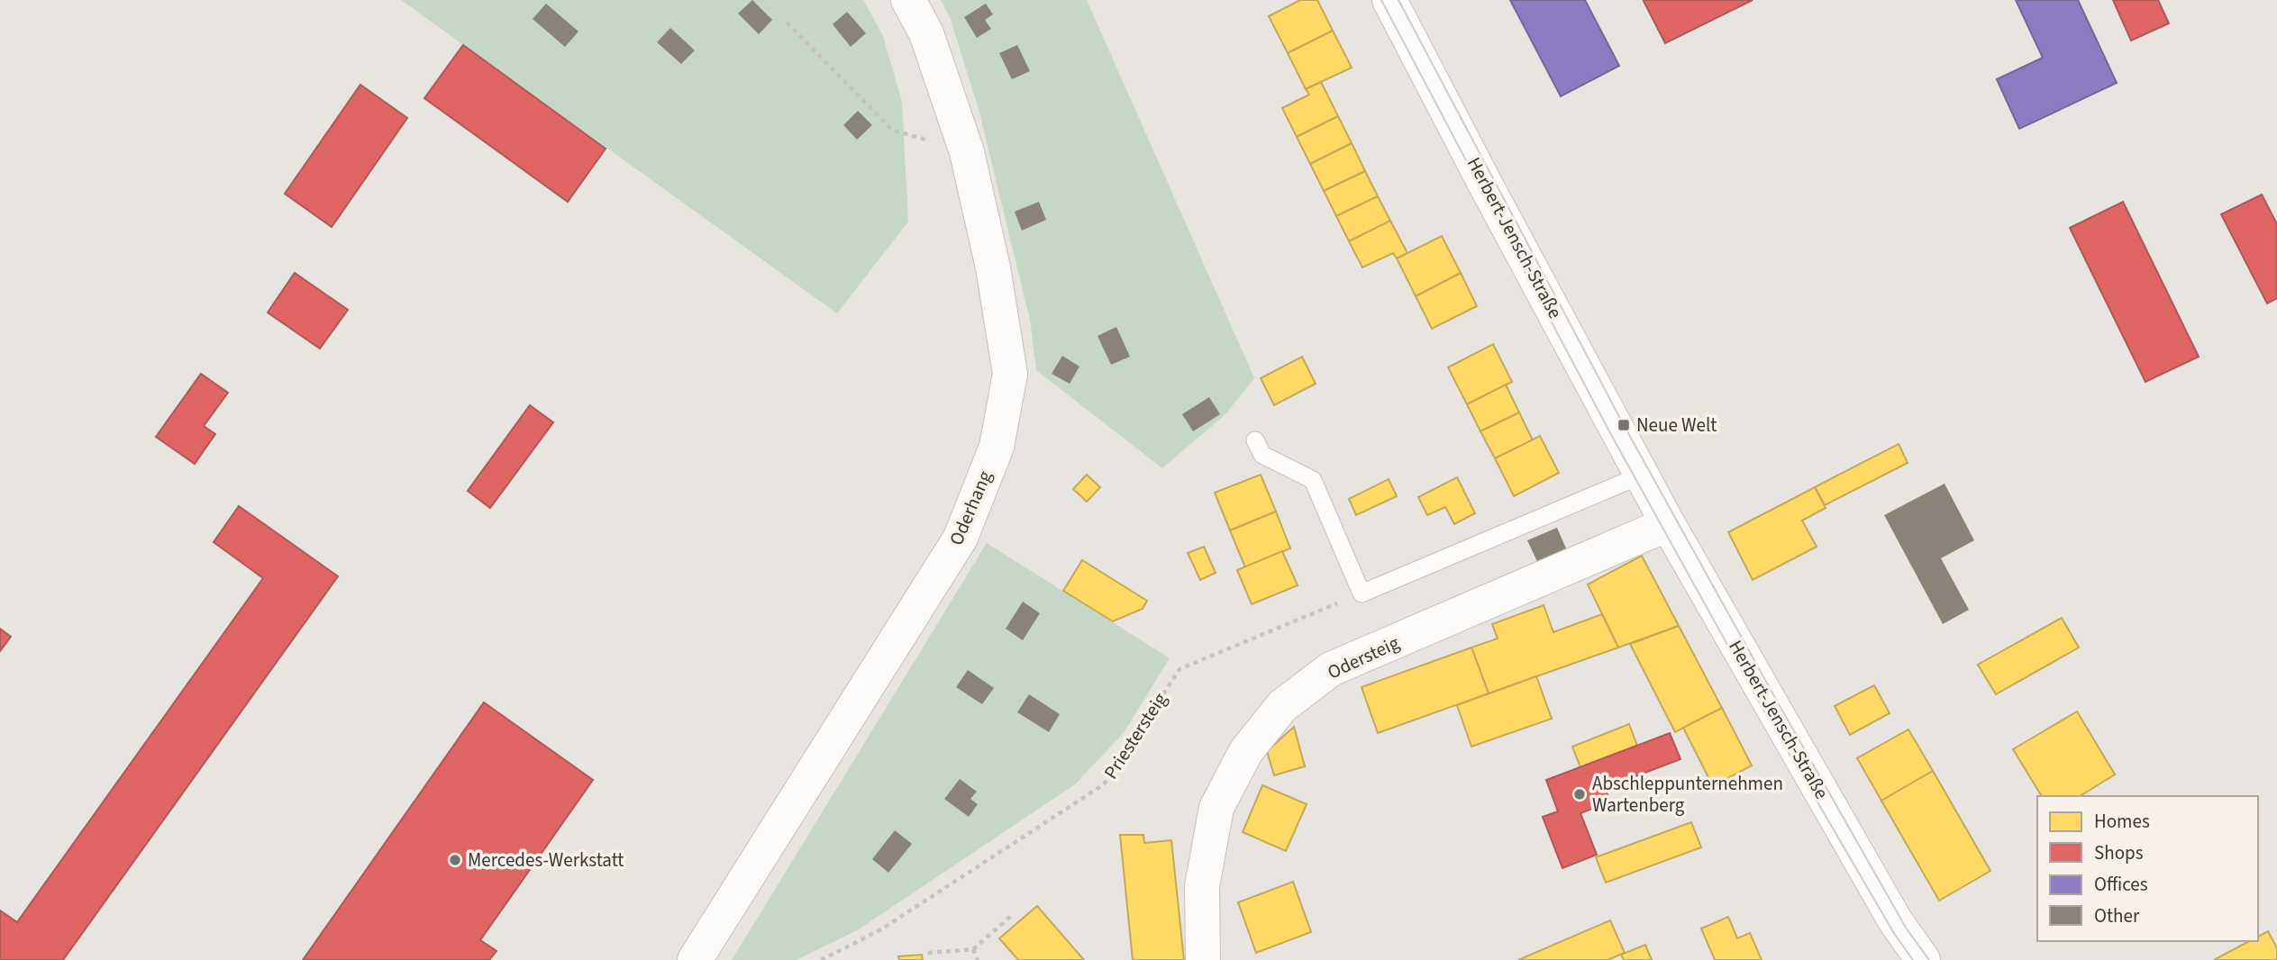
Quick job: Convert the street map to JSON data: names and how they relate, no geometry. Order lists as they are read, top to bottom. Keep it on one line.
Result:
{"streets":{"street":["Herbert-Jensch-Straße","Oderhang","Odersteig"],"path":["Priestersteig"]},"crossings":[["Herbert-Jensch-Straße","Odersteig"]],"places":{"transit":["Neue Welt"],"other":["Abschleppunternehmen Wartenberg","Mercedes-Werkstatt"]},"legend":["Homes","Shops","Offices","Other"]}
